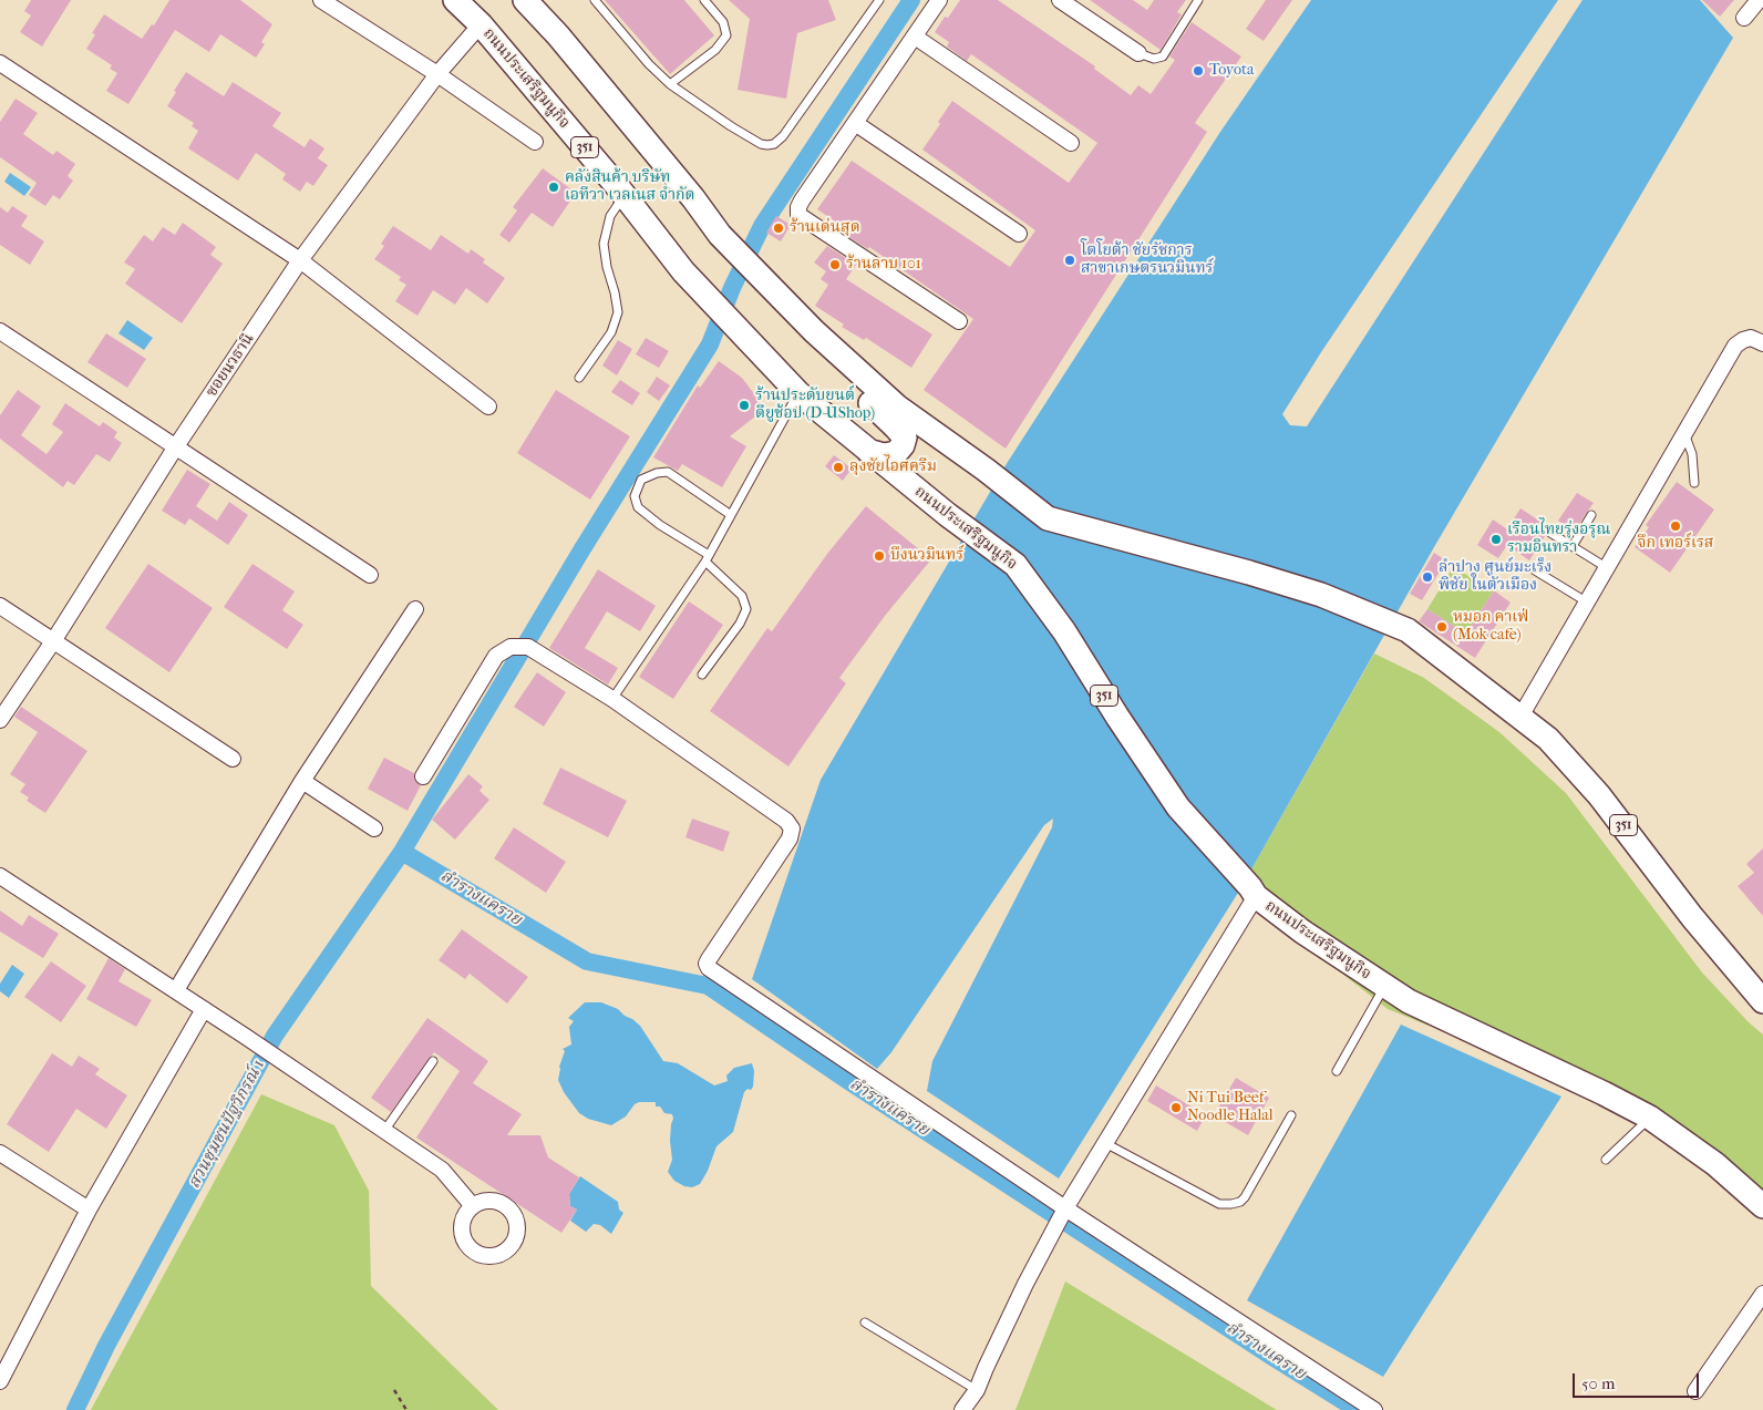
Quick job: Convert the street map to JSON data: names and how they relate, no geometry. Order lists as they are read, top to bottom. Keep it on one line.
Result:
{"streets":{"main road":["ถนนประเสริฐมนูกิจ","351"],"street":["ซอยนวธานี"]},"crossings":[["ถนนประเสริฐมนูกิจ","ซอยนวธานี"]],"water":["ลำรางแคราย","สวนชุมชนปัฐวิกรณ์ 1"],"places":["Toyota","คลังสินค้า บริษัท เอทีวา เวลเนส จำกัด","ร้านเด่นสุด","โตโยต้า ชัยรัชการ สาขาเกษตรนวมินทร์","ร้านลาบ 101","ร้านประดับยนต์ ดียูช้อป (D-UShop)","ลุงชัยไอศครีม","จึก เทอร์เรส","เรือนไทยรุ่งอรุณ รามอินทรา","บึงนวมินทร์","ลำปาง ศูนย์มะเร็ง พิชัย ในตัวเมือง","หมอก คาเฟ่ (Mok cafe)","Ni Tui Beef Noodle Halal"],"scale_bar":"50 m"}
